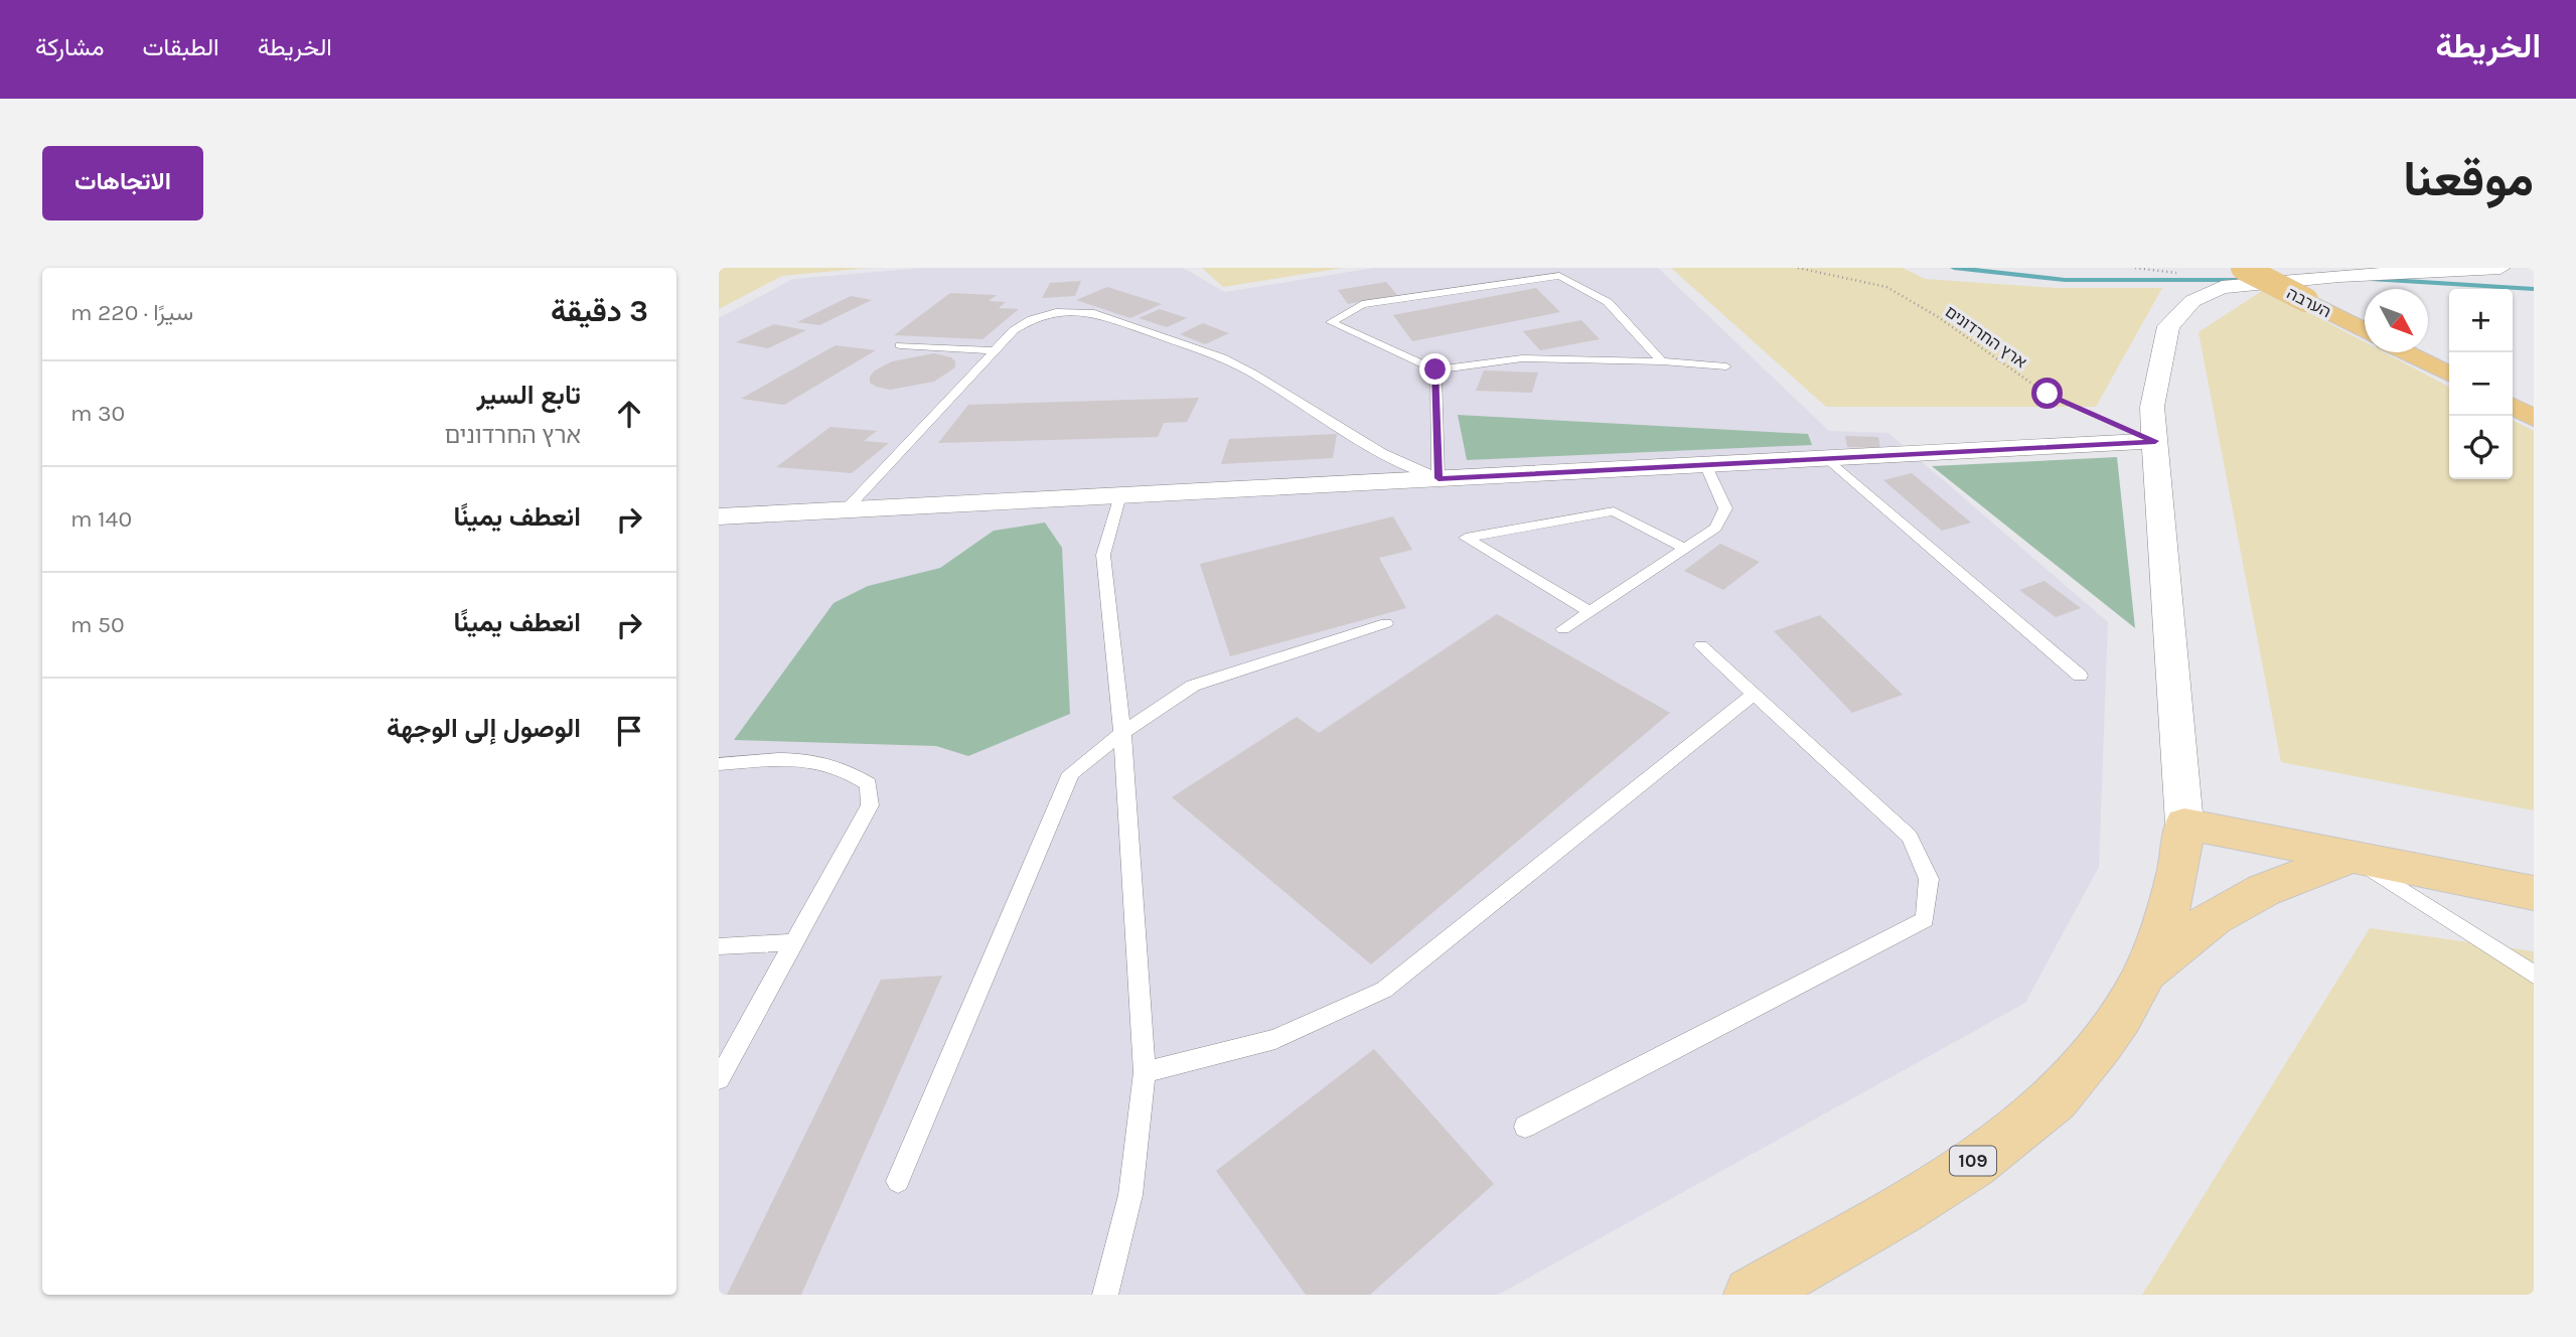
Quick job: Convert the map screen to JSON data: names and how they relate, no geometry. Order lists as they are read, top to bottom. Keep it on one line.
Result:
{"streets":{"highway":["הערבה"],"main road":["109"],"path":["ארץ החרדונים"]},"north":"bottom right","page":{"header":"الخريطة","nav":["الخريطة","الطبقات","مشاركة"],"title":"موقعنا","buttons":"الاتجاهات","heading":["3 دقيقة","سيرًا · 220 m"],"map_buttons":["+","−"],"list":[["تابع السير","ארץ החרדונים","30 m"],["انعطف يمينًا","140 m"],["انعطف يمينًا","50 m"],"الوصول إلى الوجهة"]}}
